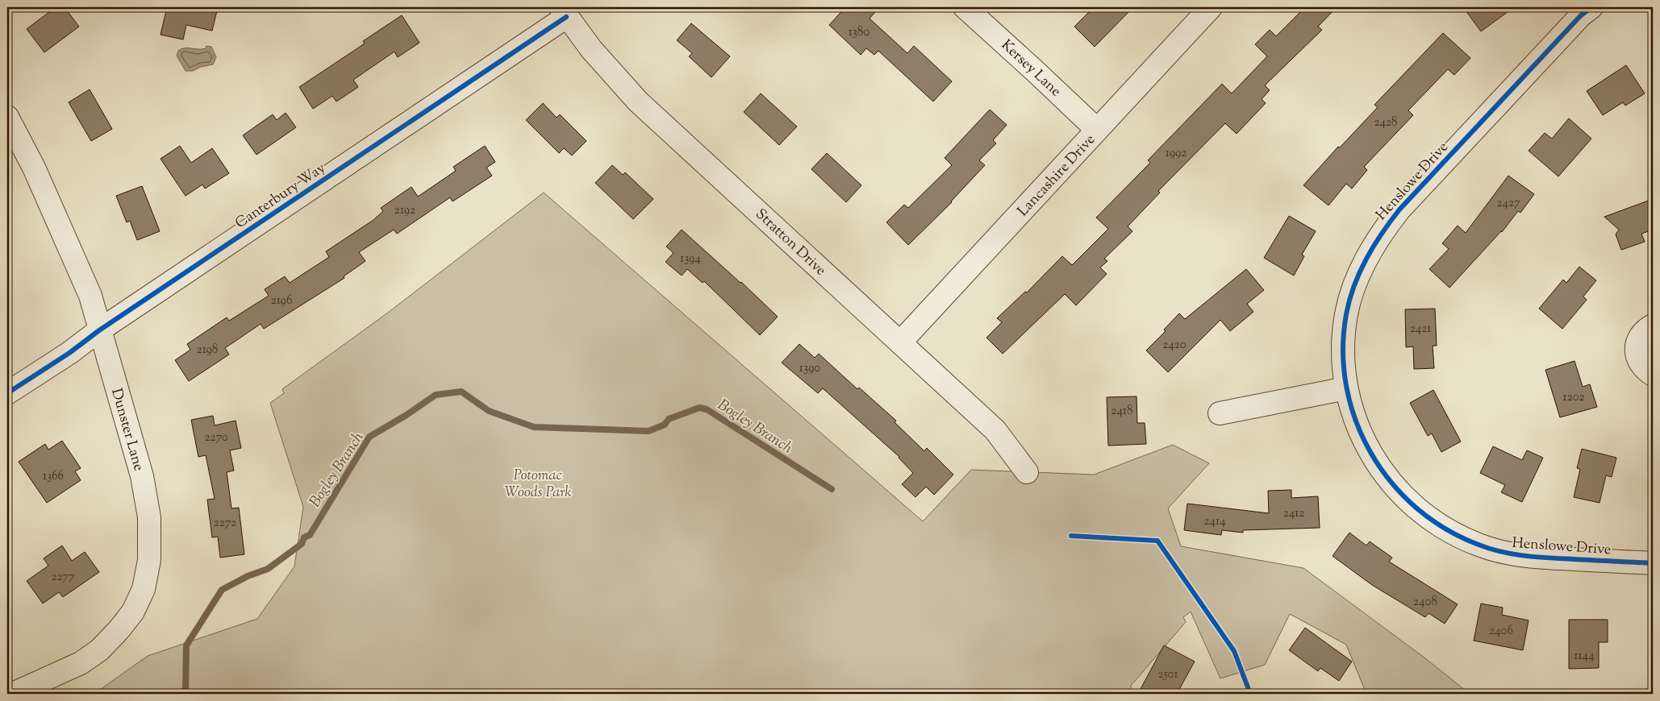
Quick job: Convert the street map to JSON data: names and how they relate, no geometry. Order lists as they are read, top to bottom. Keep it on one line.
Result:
{"streets":{"street":["Kersey Lane","Lancashire Drive","Henslowe Drive","Canterbury Way","Stratton Drive","Dunster Lane"]},"crossings":[["Kersey Lane","Lancashire Drive"],["Lancashire Drive","Stratton Drive"],["Canterbury Way","Stratton Drive"],["Canterbury Way","Dunster Lane"]],"water":["Bogley Branch"],"parks":["Potomac Woods Park"],"house_numbers":["1380","2428","1992","2427","2192","1394","2196","2421","2420","2198","1390","1202","2418","2270","1366","2412","2414","2272","2277","2408","2406","1144","2501"]}
